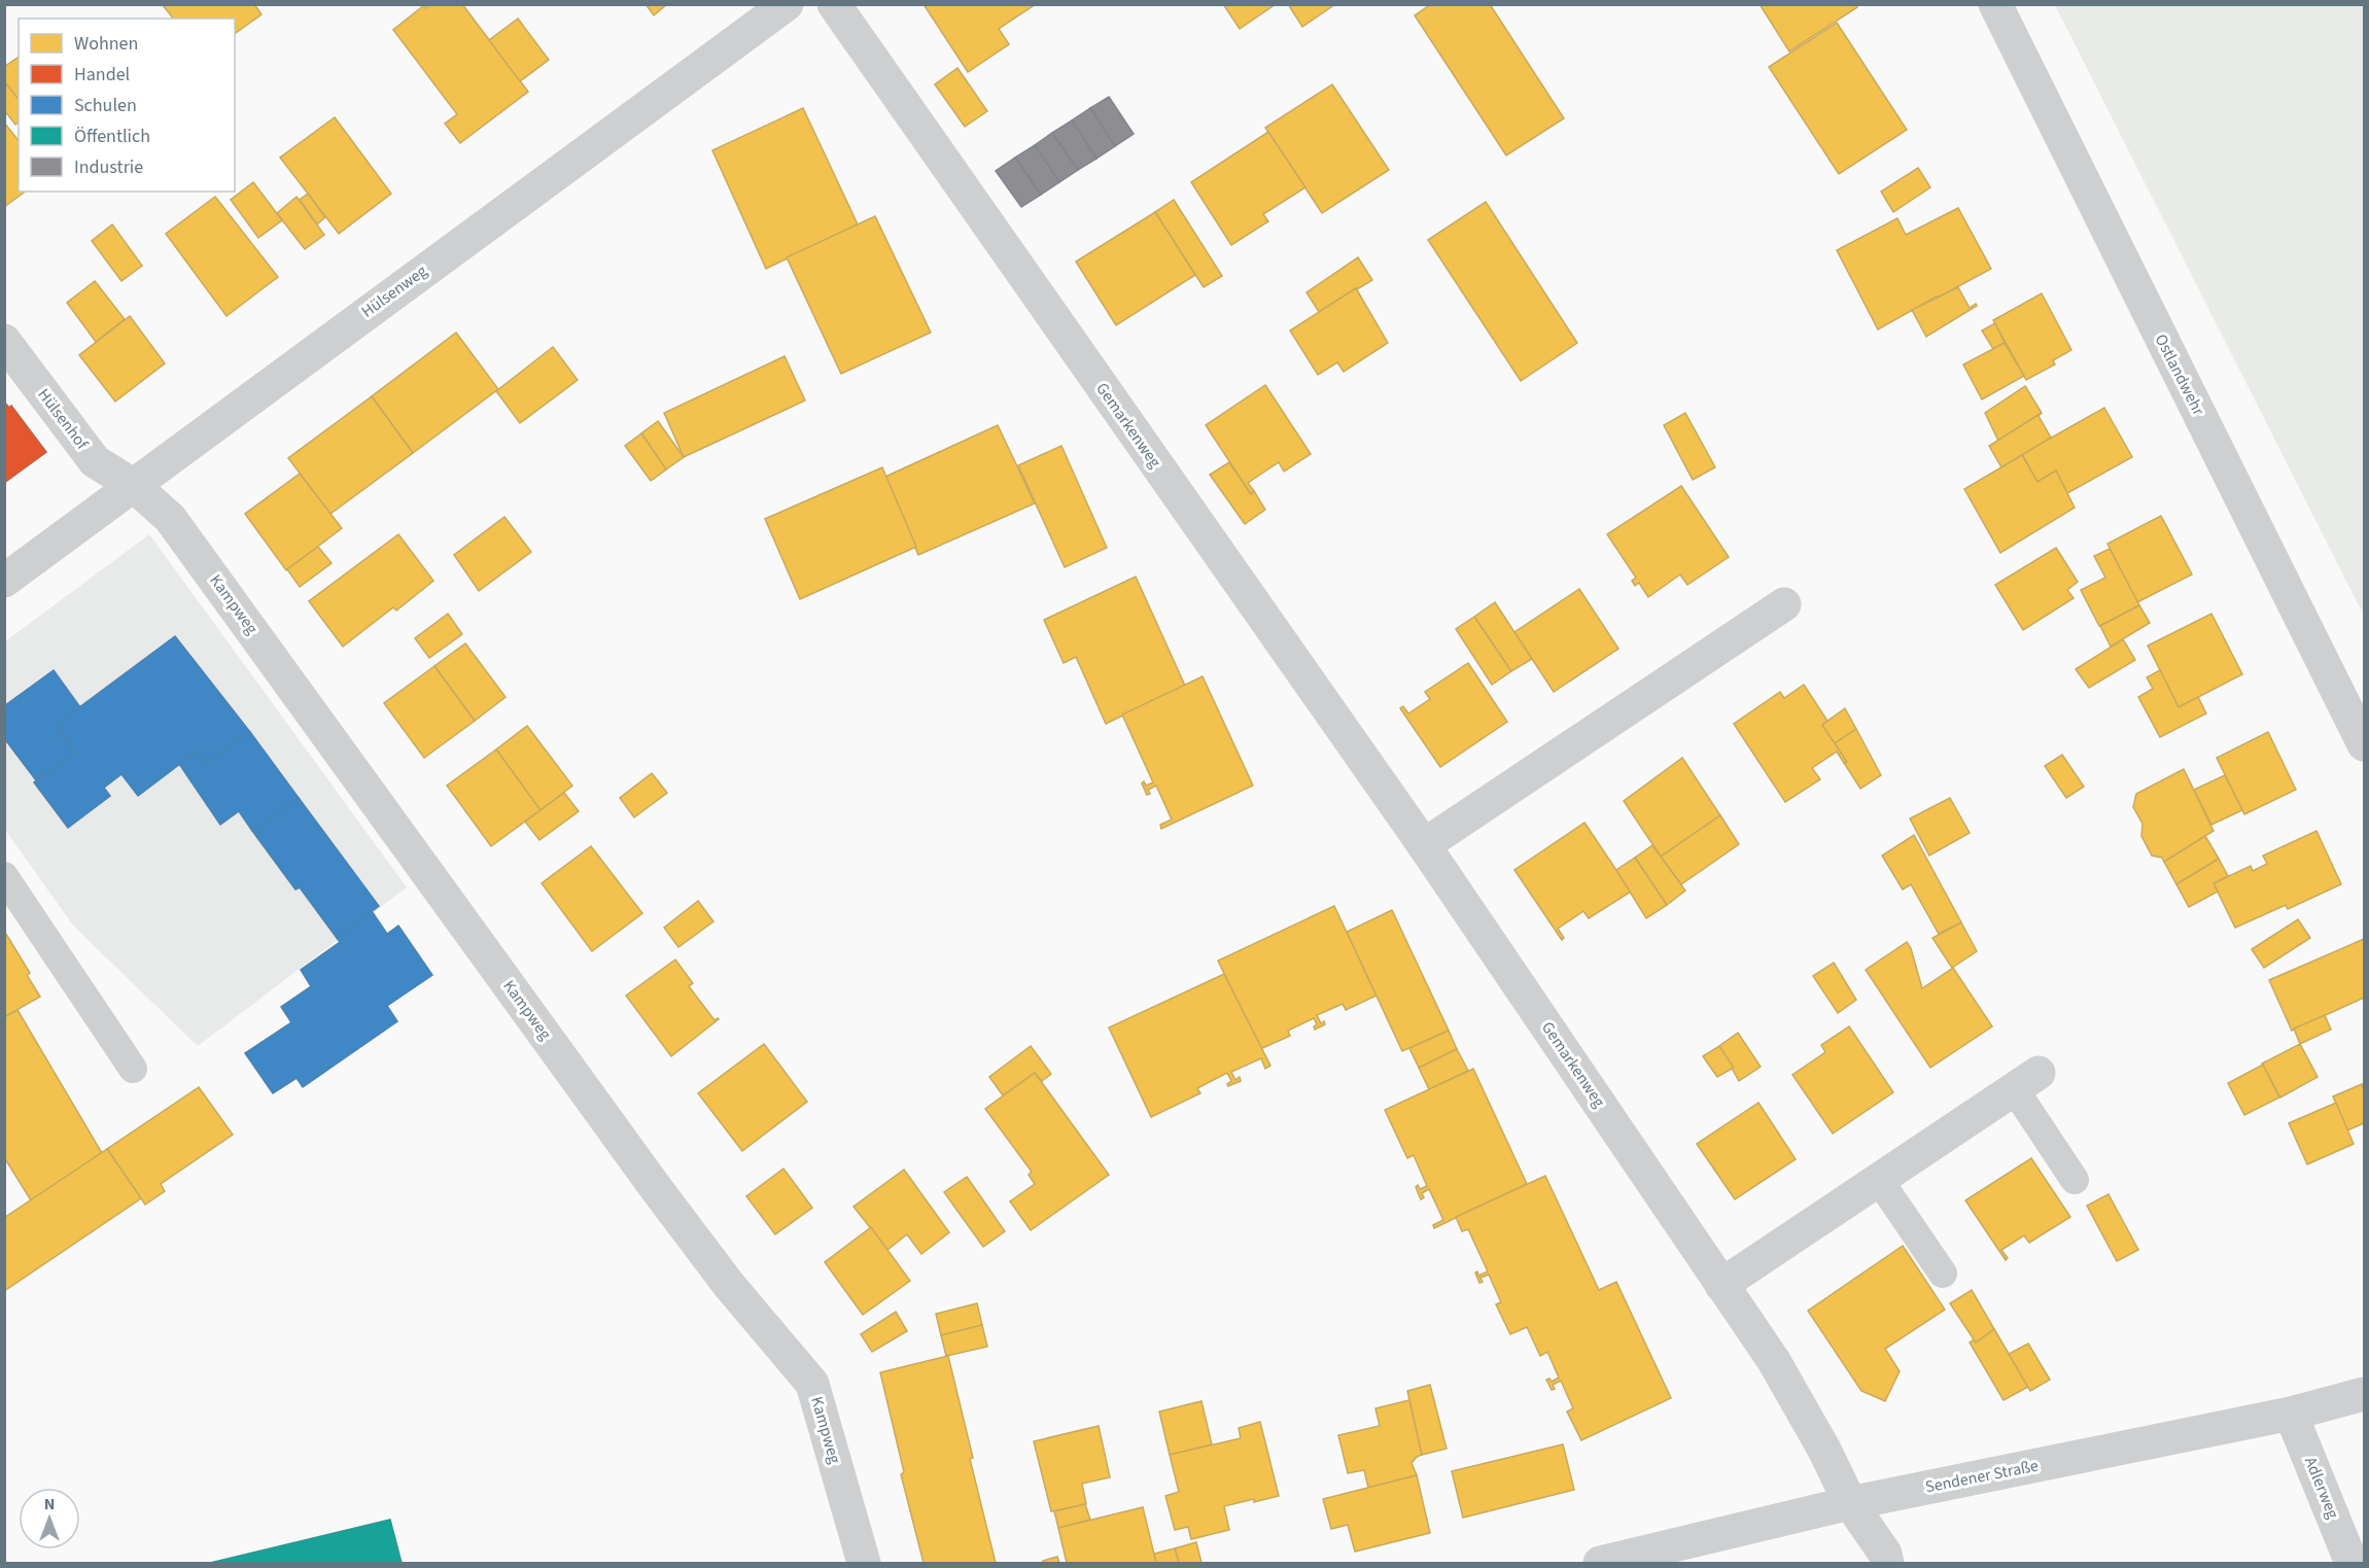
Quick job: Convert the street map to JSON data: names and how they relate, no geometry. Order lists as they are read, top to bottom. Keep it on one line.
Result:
{"streets":{"street":["Hülsenweg","Ostlandwehr","Hülsenhof","Gemarkenweg","Kampweg","Sendener Straße","Adlerweg"]},"crossings":[["Hülsenweg","Hülsenhof"],["Hülsenweg","Kampweg"],["Hülsenhof","Kampweg"],["Gemarkenweg","Sendener Straße"],["Sendener Straße","Adlerweg"]],"legend":["Wohnen","Handel","Schulen","Öffentlich","Industrie"],"north":"top"}
